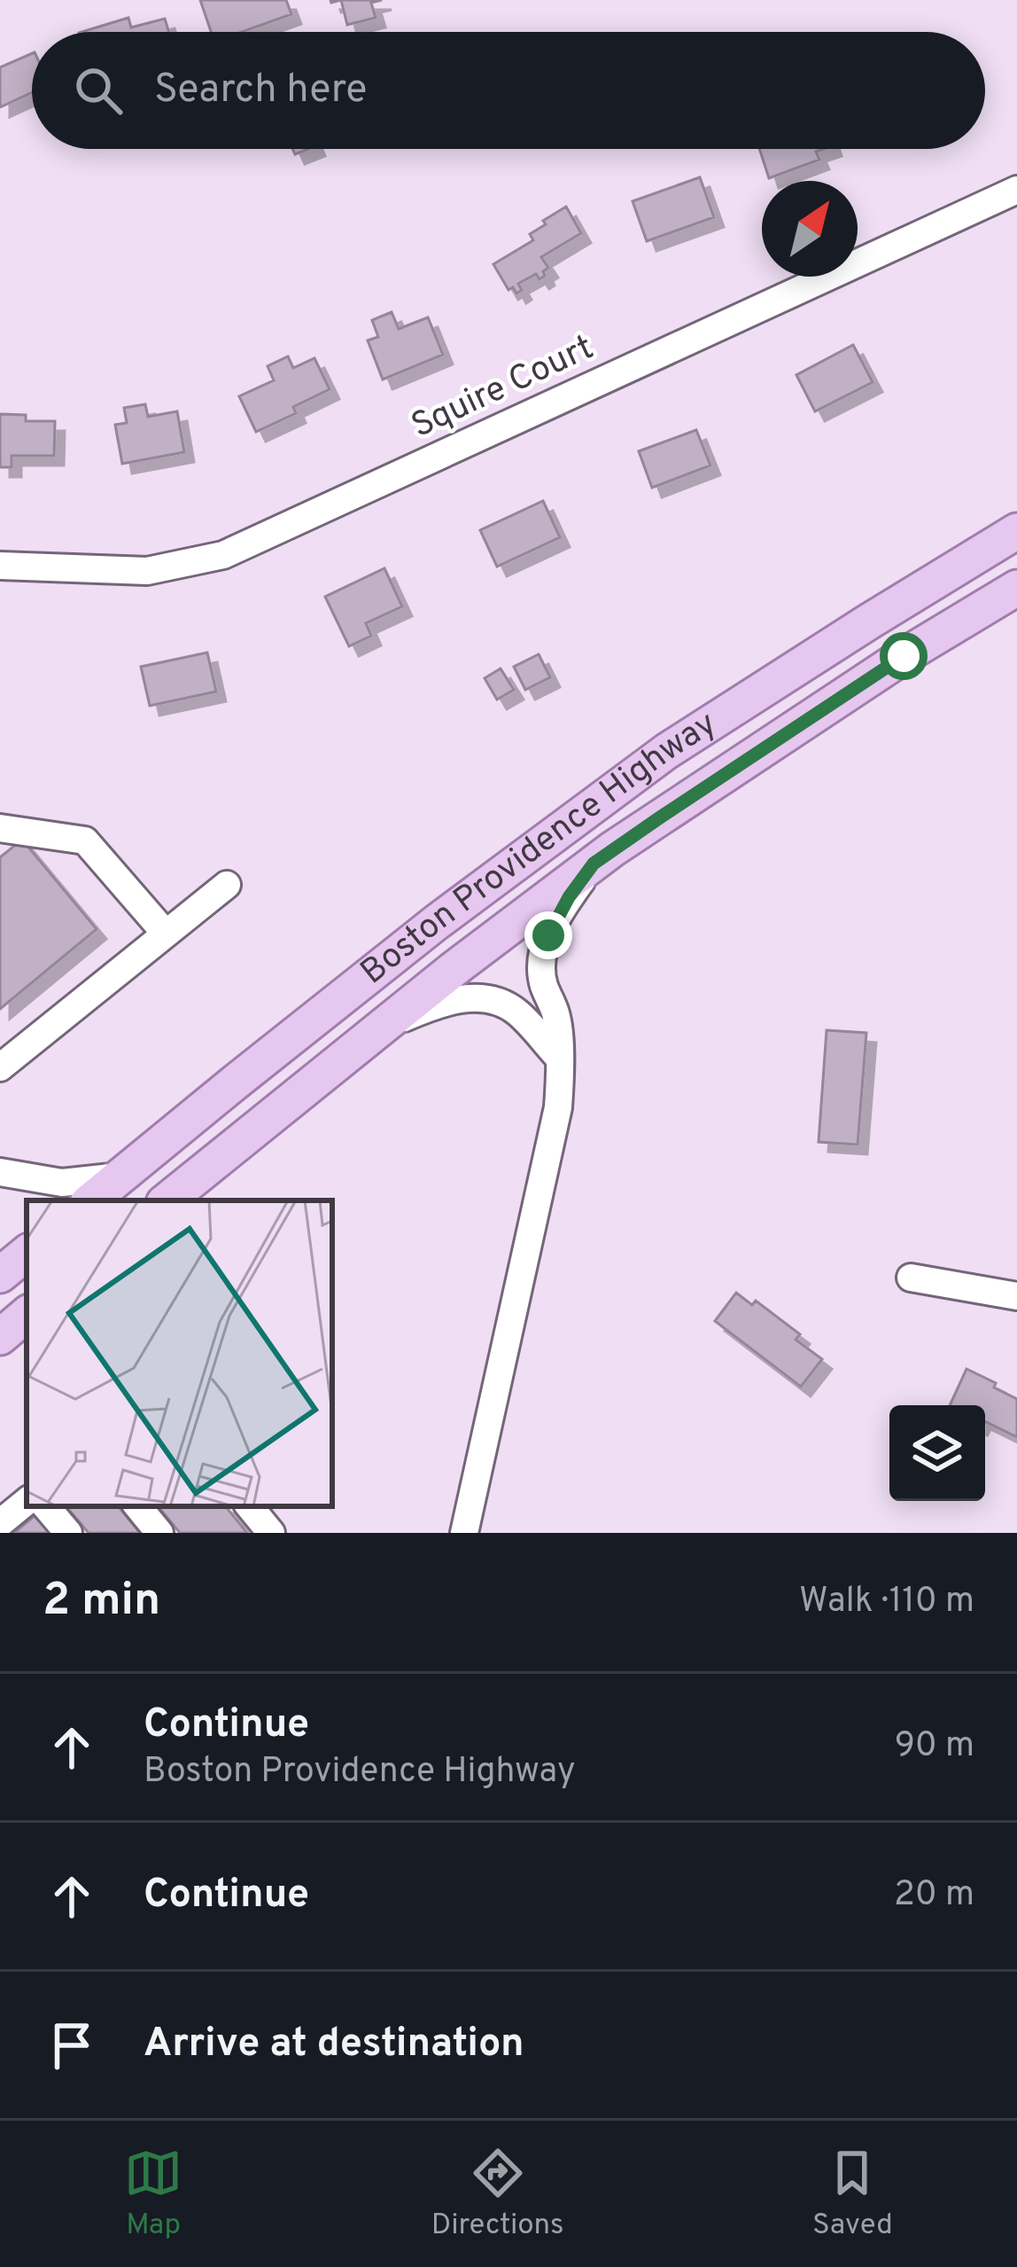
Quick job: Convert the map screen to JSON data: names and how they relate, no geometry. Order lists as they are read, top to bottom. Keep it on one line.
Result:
{"streets":{"main road":["Boston Providence Highway"],"street":["Squire Court"]},"north":"top right","page":{"search":"Search here","heading":["2 min","Walk · 110 m"],"list":[["Continue","Boston Providence Highway","90 m"],["Continue","20 m"],"Arrive at destination"],"nav":["Map","Directions","Saved"]}}
